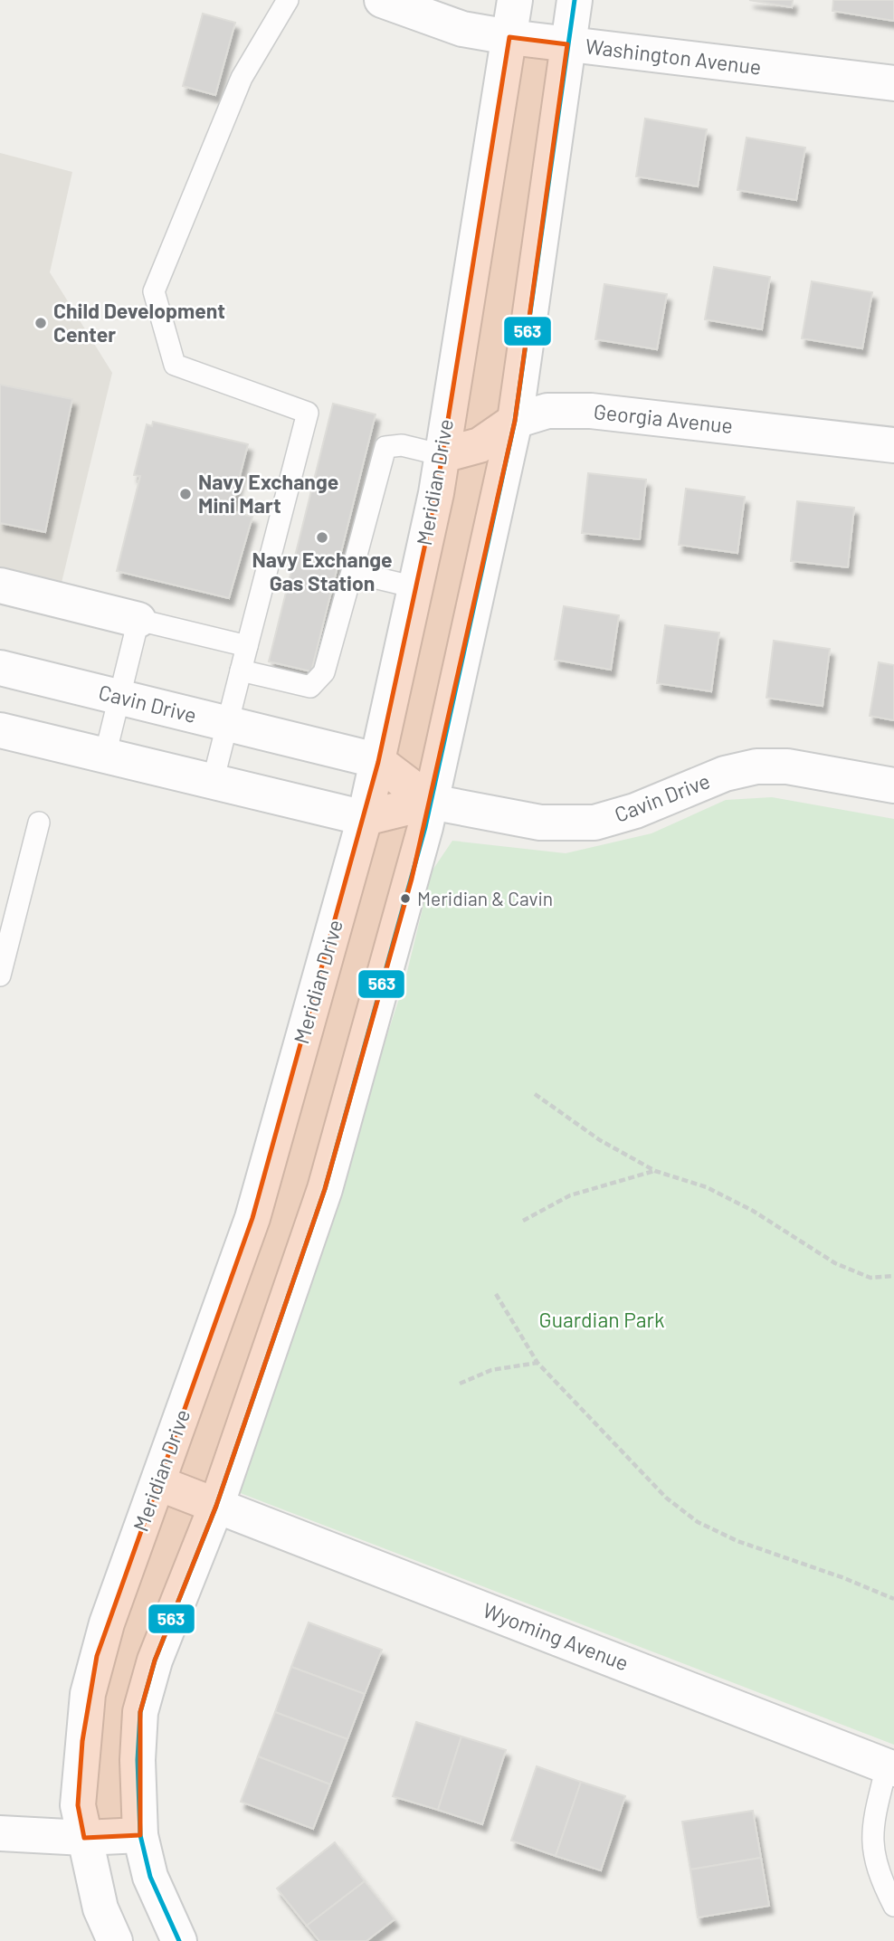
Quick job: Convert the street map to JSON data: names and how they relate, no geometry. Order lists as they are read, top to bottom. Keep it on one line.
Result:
{"streets":{"street":["Washington Avenue","Georgia Avenue","Meridian Drive","Cavin Drive","Wyoming Avenue"]},"crossings":[["Washington Avenue","Meridian Drive"],["Georgia Avenue","Meridian Drive"],["Meridian Drive","Cavin Drive"],["Meridian Drive","Wyoming Avenue"]],"parks":["Guardian Park"],"places":["Child Development Center","Navy Exchange Mini Mart","Navy Exchange Gas Station","Meridian & Cavin"],"lines":["transit line 563"]}
